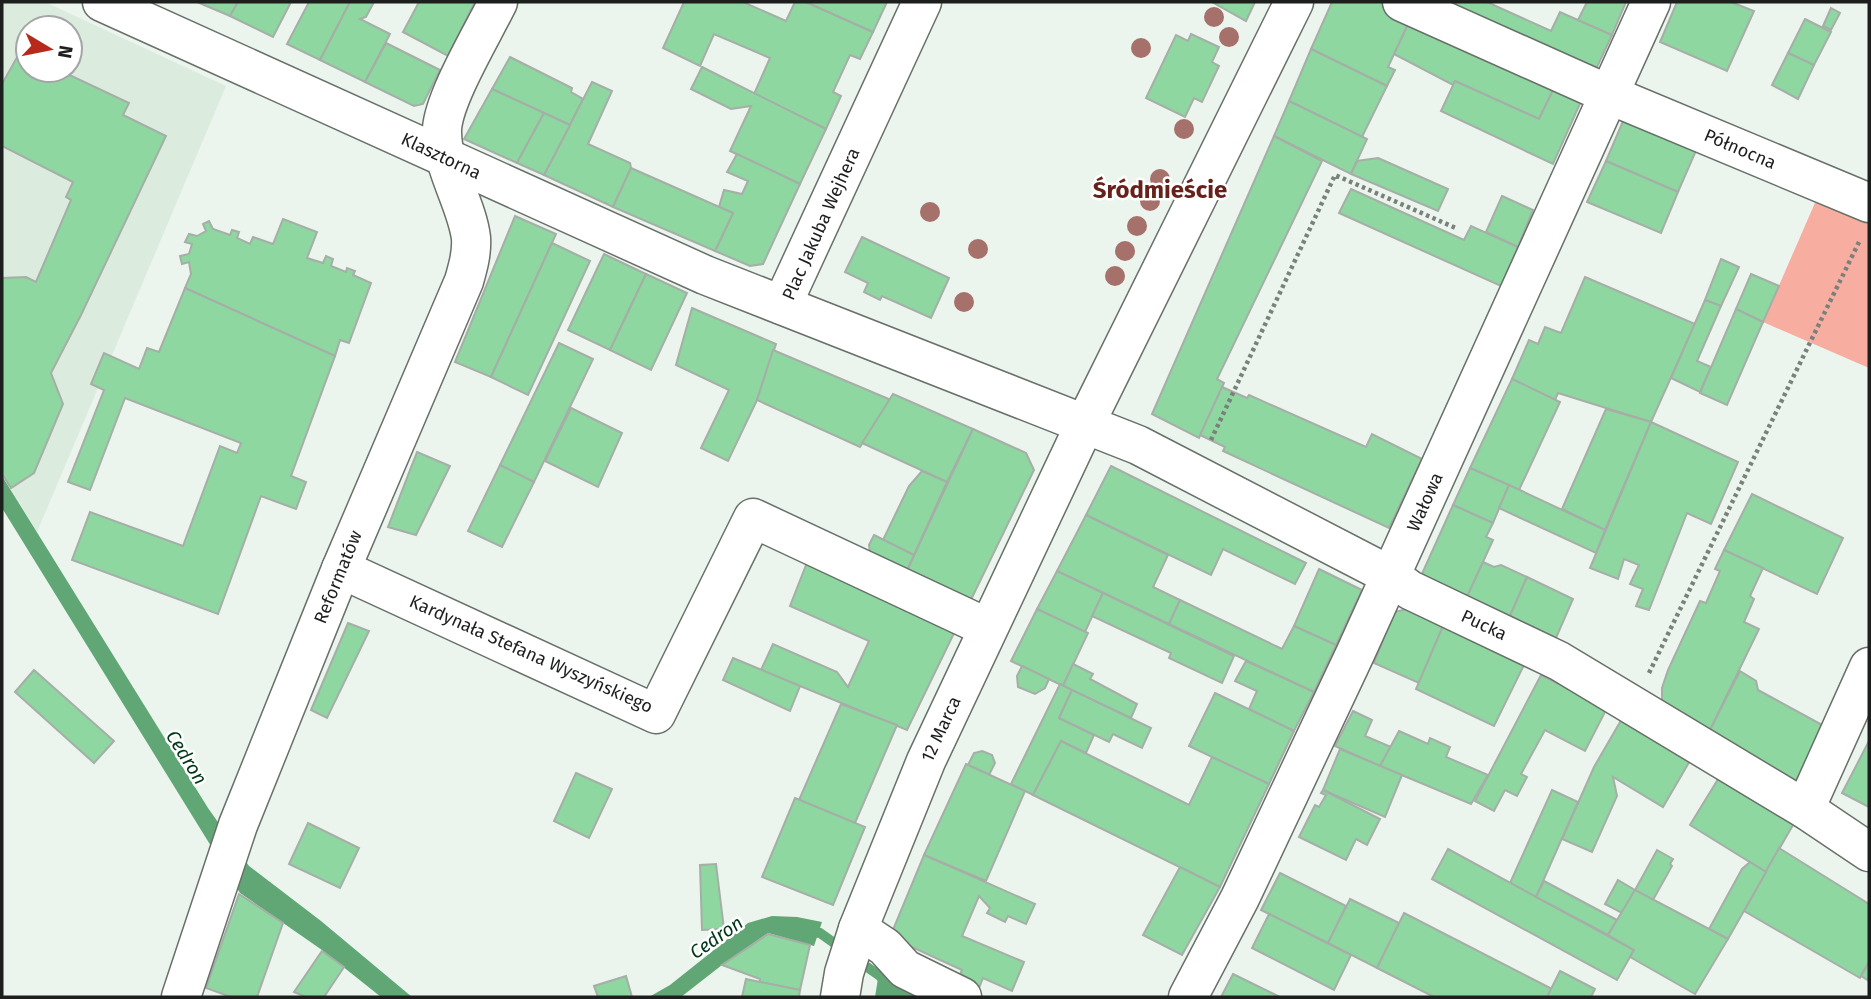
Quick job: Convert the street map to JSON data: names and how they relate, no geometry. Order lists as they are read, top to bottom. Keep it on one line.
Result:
{"streets":{"street":["Północna","Klasztorna","Plac Jakuba Wejhera","Wałowa","Reformatów","Pucka","Kardynała Stefana Wyszyńskiego","12 Marca"]},"crossings":[["Północna","Wałowa"],["Klasztorna","Plac Jakuba Wejhera"],["Klasztorna","Reformatów"],["Plac Jakuba Wejhera","Pucka"],["Plac Jakuba Wejhera","12 Marca"],["Wałowa","Pucka"],["Reformatów","Kardynała Stefana Wyszyńskiego"],["Pucka","12 Marca"],["Kardynała Stefana Wyszyńskiego","12 Marca"]],"districts":["Śródmieście"],"water":["Cedron"],"north":"right"}
